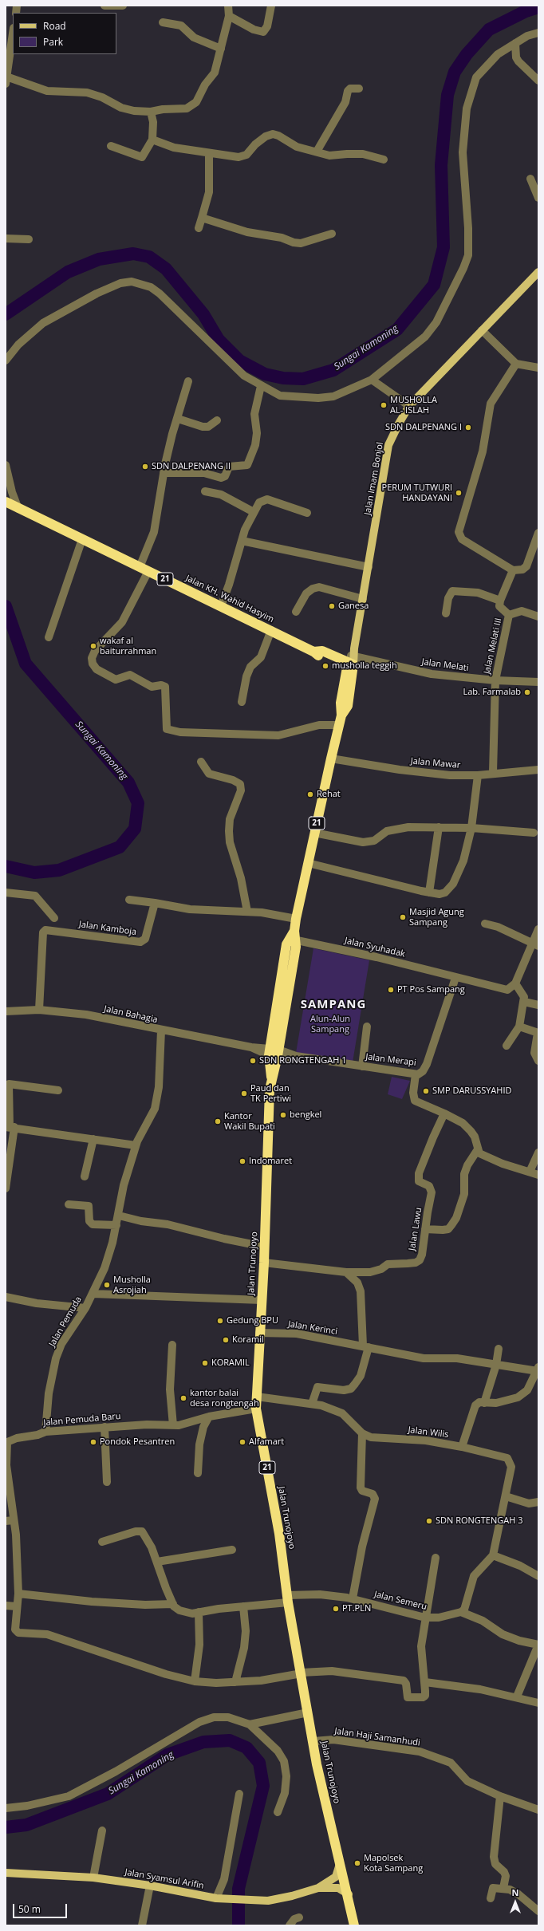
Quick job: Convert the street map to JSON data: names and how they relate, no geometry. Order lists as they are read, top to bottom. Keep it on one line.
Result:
{"streets":{"highway":["21","Jalan KH. Wahid Hasyim","Jalan Trunojoyo"],"main road":["Jalan Imam Bonjol","Jalan Syamsul Arifin"],"street":["Jalan Melati III","Jalan Melati","Jalan Mawar","Jalan Kamboja","Jalan Syuhadak","Jalan Bahagia","Jalan Merapi","Jalan Lawu","Jalan Pemuda","Jalan Kerinci","Jalan Pemuda Baru","Jalan Wilis","Jalan Semeru","Jalan Haji Samanhudi"]},"crossings":[["Jalan Imam Bonjol","21"],["Jalan Imam Bonjol","Jalan KH. Wahid Hasyim"],["Jalan Imam Bonjol","Jalan Melati"],["21","Jalan KH. Wahid Hasyim"],["21","Jalan Melati"],["21","Jalan Mawar"],["21","Jalan Syuhadak"],["21","Jalan Bahagia"],["21","Jalan Merapi"],["21","Jalan Trunojoyo"],["Jalan KH. Wahid Hasyim","Jalan Melati"],["Jalan Melati III","Jalan Melati"],["Jalan Melati III","Jalan Mawar"],["Jalan Kamboja","Jalan Bahagia"],["Jalan Syuhadak","Jalan Merapi"],["Jalan Bahagia","Jalan Merapi"],["Jalan Bahagia","Jalan Trunojoyo"],["Jalan Merapi","Jalan Trunojoyo"],["Jalan Lawu","Jalan Trunojoyo"],["Jalan Trunojoyo","Jalan Pemuda"],["Jalan Trunojoyo","Jalan Kerinci"],["Jalan Trunojoyo","Jalan Pemuda Baru"],["Jalan Trunojoyo","Jalan Wilis"],["Jalan Trunojoyo","Jalan Semeru"],["Jalan Trunojoyo","Jalan Haji Samanhudi"],["Jalan Pemuda","Jalan Pemuda Baru"]],"districts":["SAMPANG"],"water":["Sungai Kamoning"],"parks":["Alun-Alun Sampang"],"places":["MUSHOLLA AL- ISLAH","SDN DALPENANG I","SDN DALPENANG II","PERUM TUTWURI HANDAYANI","Ganesa","wakaf al baiturrahman","musholla teggih","Lab. Farmalab","Rehat","Masjid Agung Sampang","PT Pos Sampang","SDN RONGTENGAH 1","SMP DARUSSYAHID","Paud dan TK Pertiwi","bengkel","Kantor Wakil Bupati","Indomaret","Musholla Asrojiah","Gedung BPU","Koramil","KORAMIL","kantor balai desa rongtengah","Pondok Pesantren","Alfamart","SDN RONGTENGAH 3","PT.PLN","Mapolsek Kota Sampang"],"legend":["Road","Park"],"scale_bar":"50 m","north":"top"}
